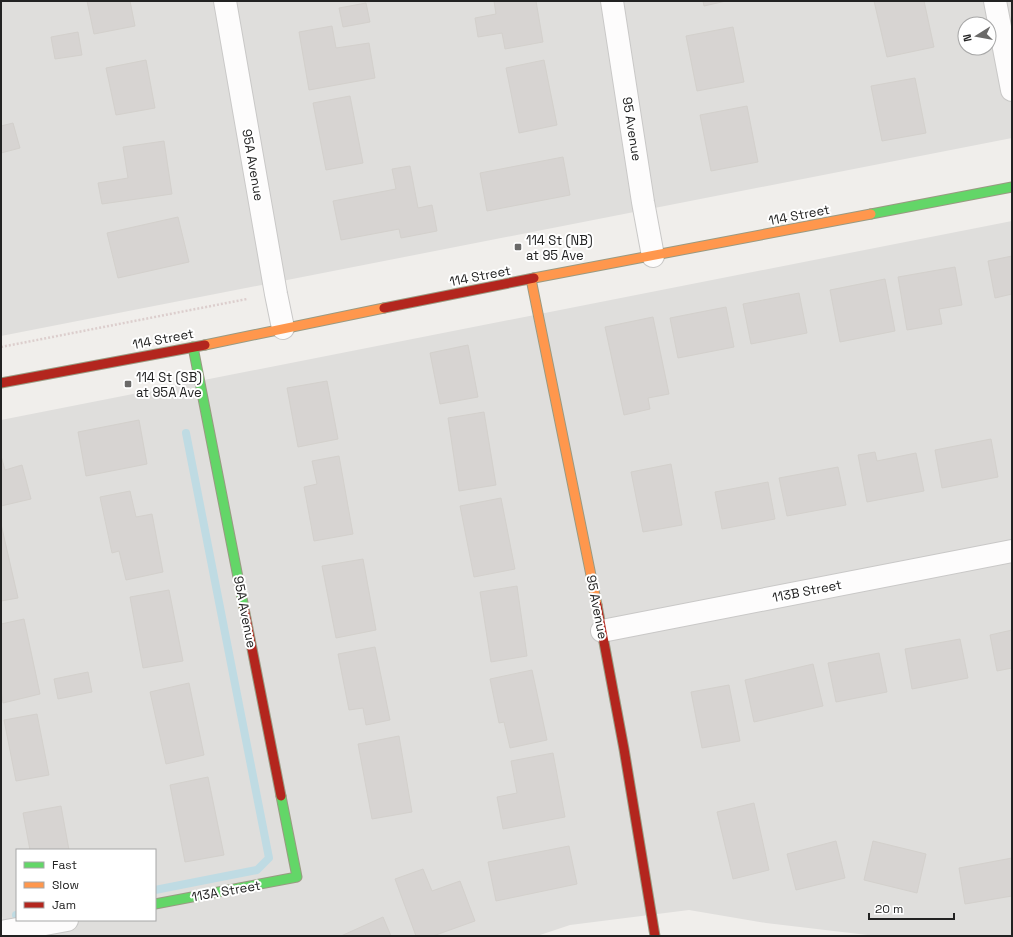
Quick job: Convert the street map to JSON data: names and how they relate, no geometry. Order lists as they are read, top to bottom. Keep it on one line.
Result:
{"streets":{"street":["95 Avenue","95A Avenue","114 Street","113B Street","113A Street"]},"crossings":[["95 Avenue","114 Street"],["95 Avenue","113B Street"],["95A Avenue","114 Street"],["95A Avenue","113A Street"]],"places":{"transit":["114 St (NB) at 95 Ave","114 St (SB) at 95A Ave"]},"legend":["Fast","Slow","Jam"],"scale_bar":"20 m","north":"left"}
